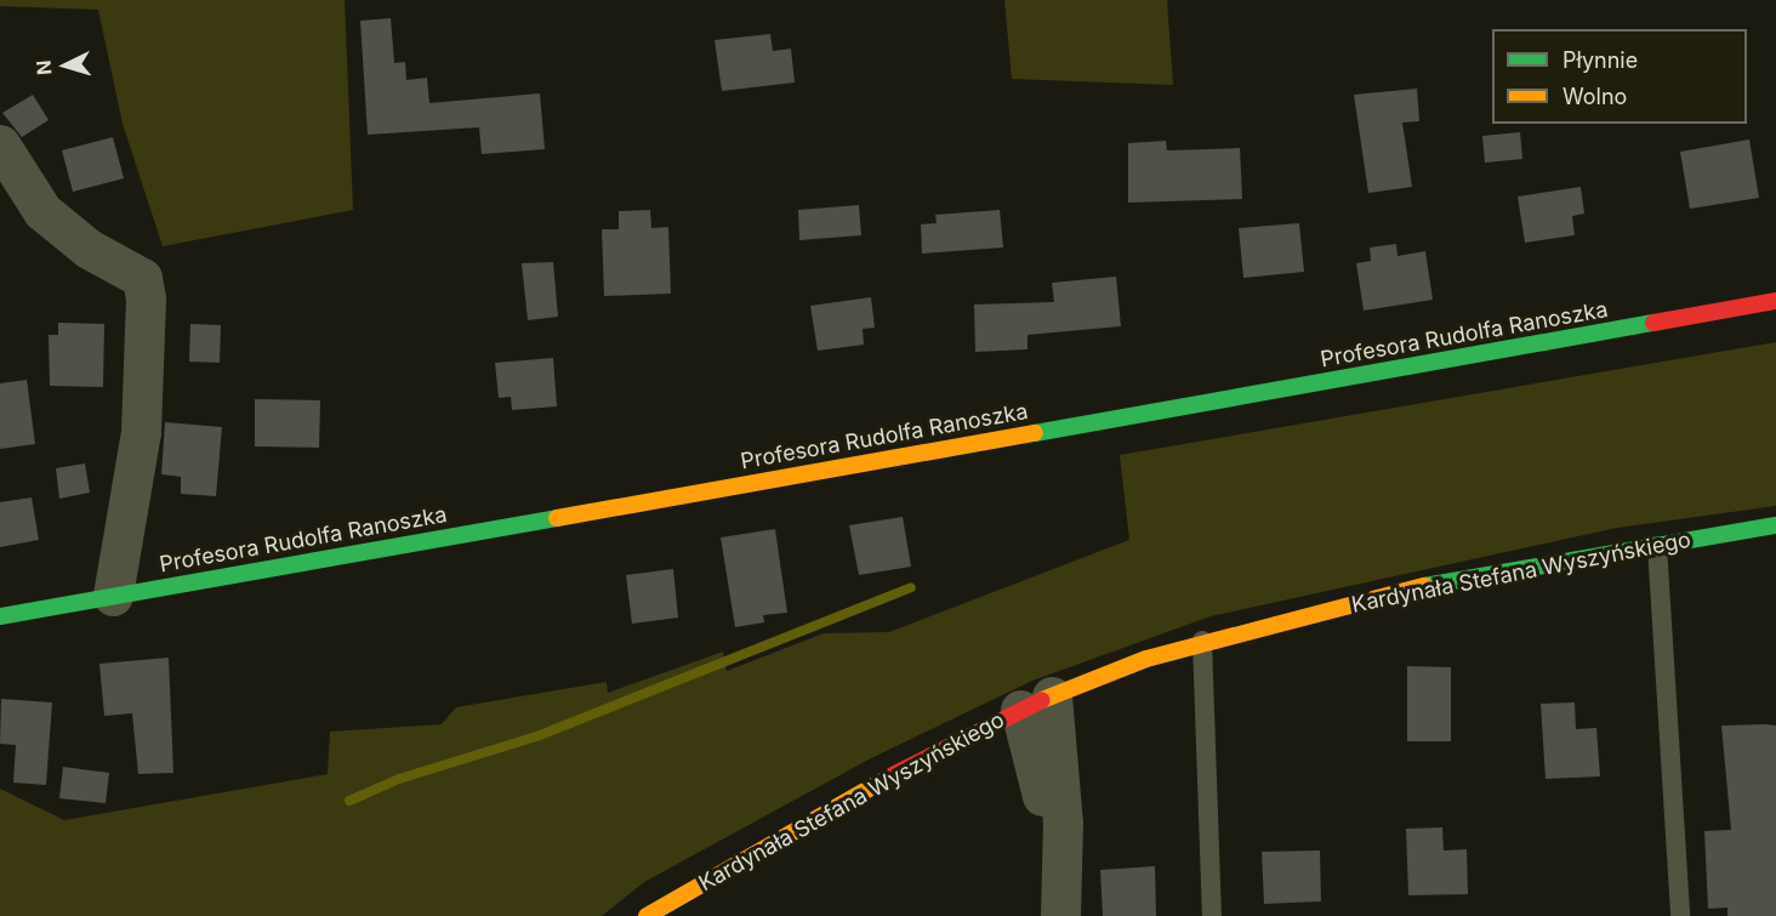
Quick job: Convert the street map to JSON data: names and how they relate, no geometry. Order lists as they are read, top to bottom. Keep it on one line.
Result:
{"streets":{"street":["Profesora Rudolfa Ranoszka","Kardynała Stefana Wyszyńskiego"]},"legend":["Płynnie","Wolno"],"north":"left"}
